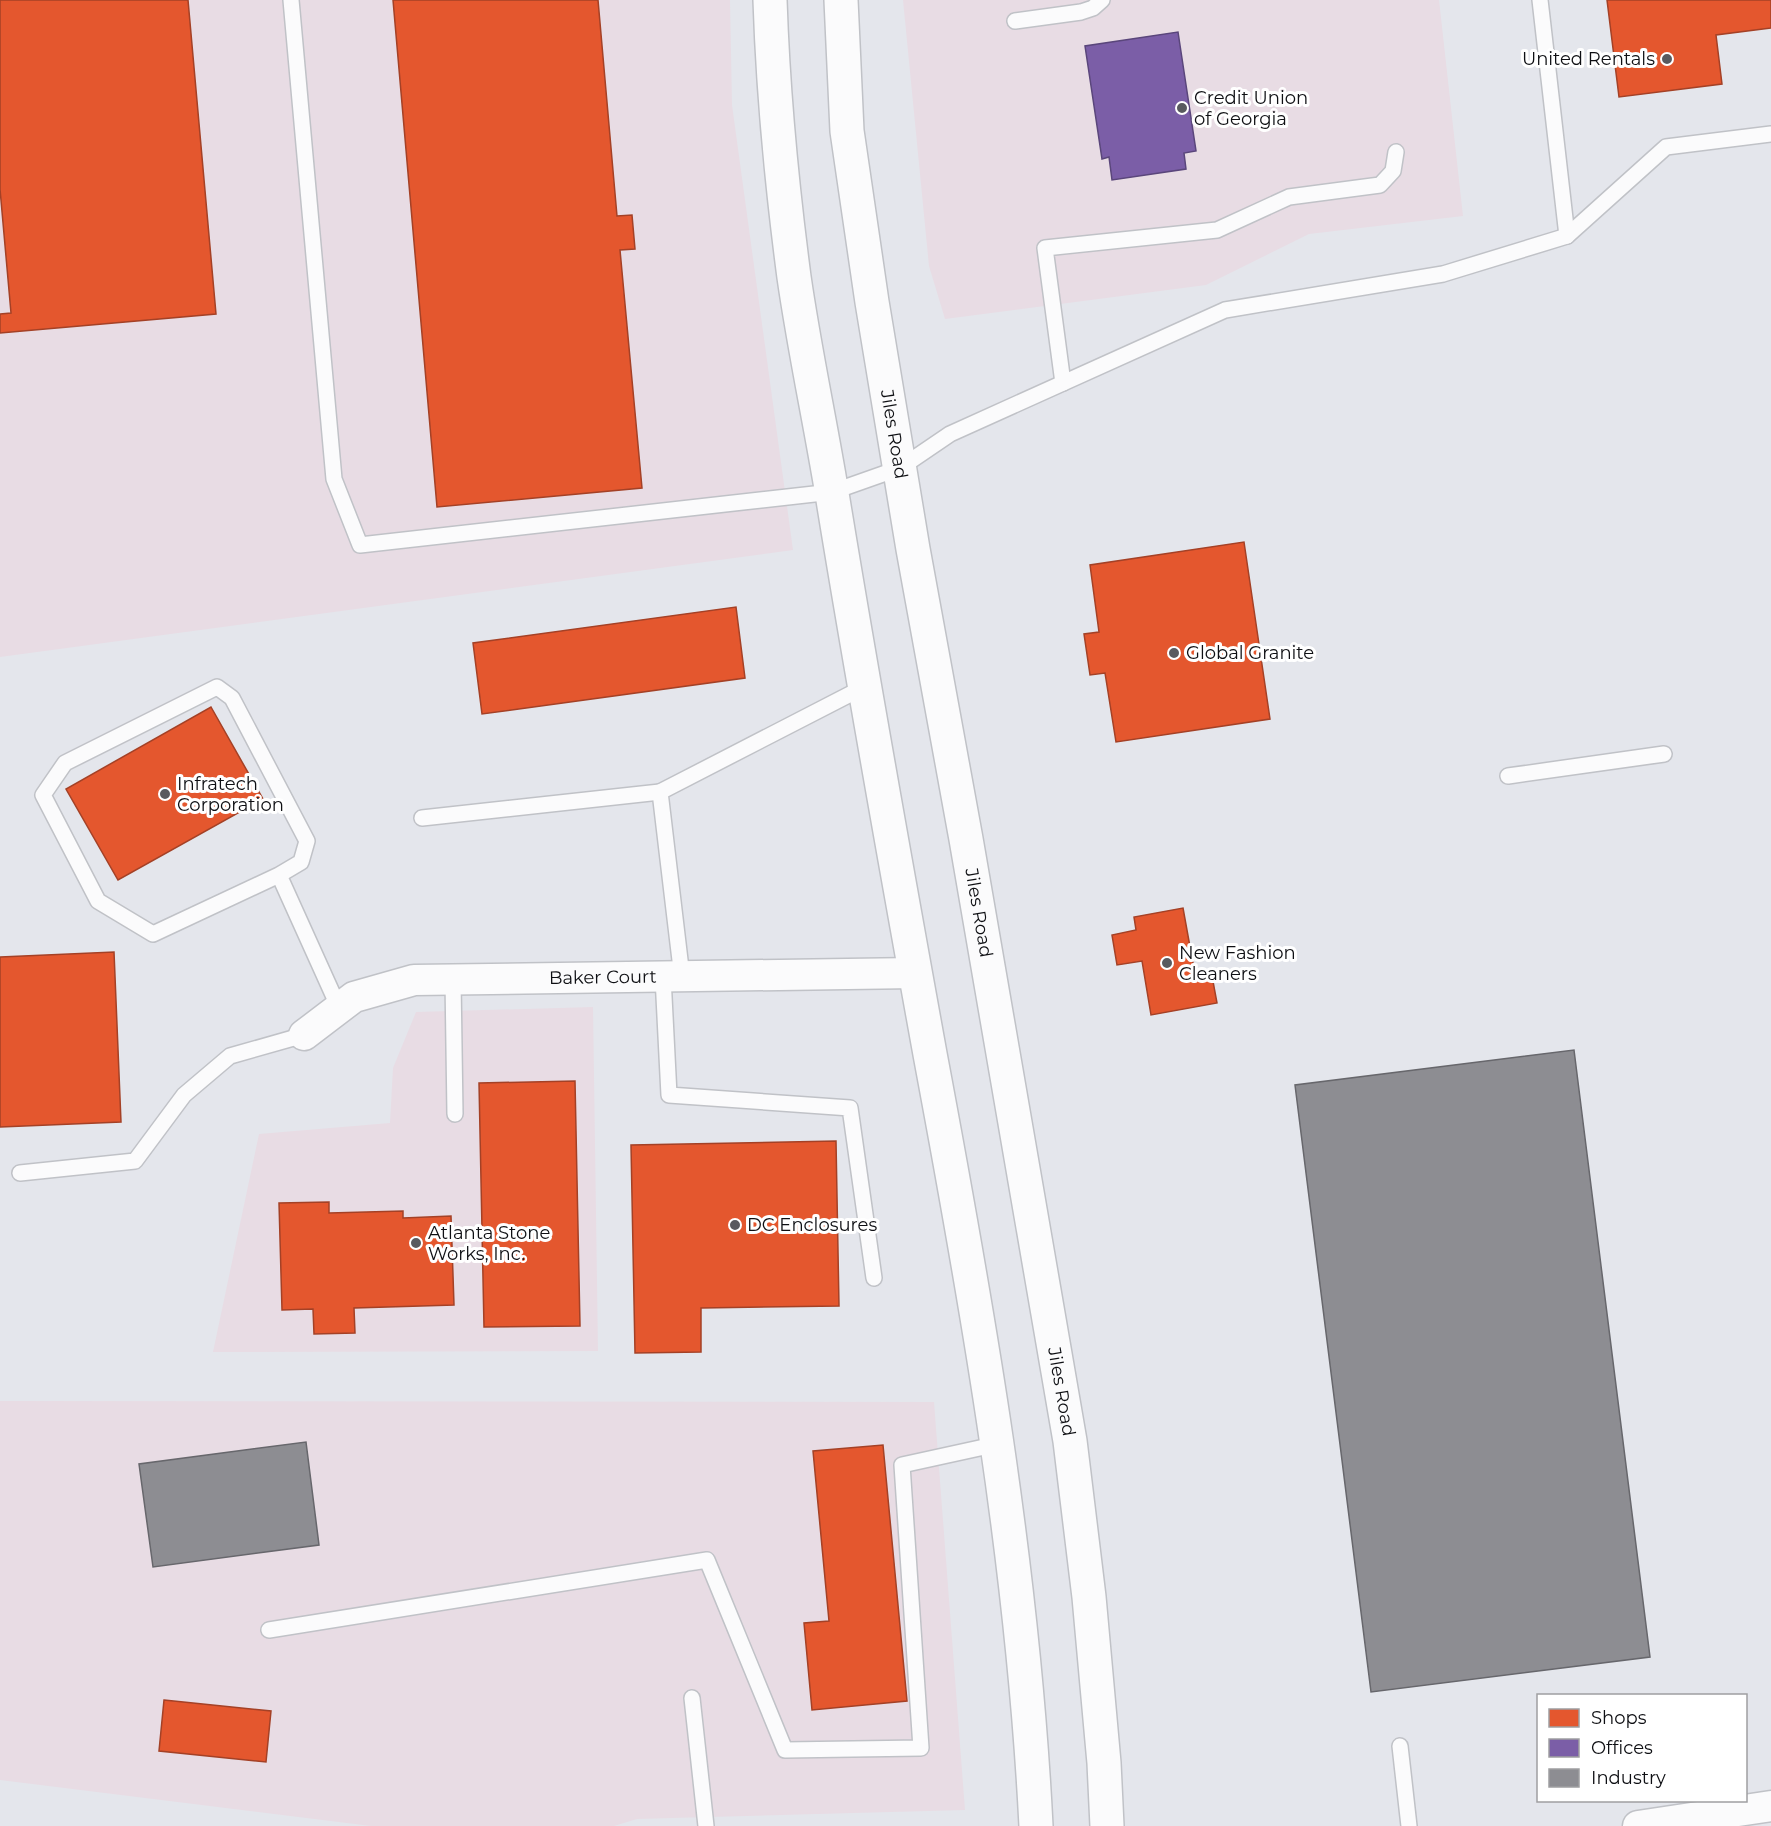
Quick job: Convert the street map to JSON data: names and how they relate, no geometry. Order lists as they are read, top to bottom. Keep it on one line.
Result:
{"streets":{"street":["Jiles Road","Baker Court"]},"places":["United Rentals","Credit Union of Georgia","Global Granite","Infratech Corporation","New Fashion Cleaners","DC Enclosures","Atlanta Stone Works, Inc."],"legend":["Shops","Offices","Industry"]}
